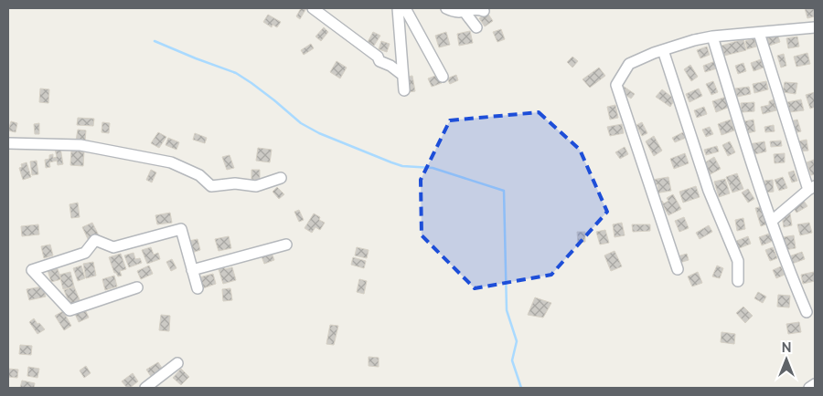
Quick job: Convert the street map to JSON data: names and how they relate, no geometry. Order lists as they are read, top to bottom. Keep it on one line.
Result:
{"north":"top"}
